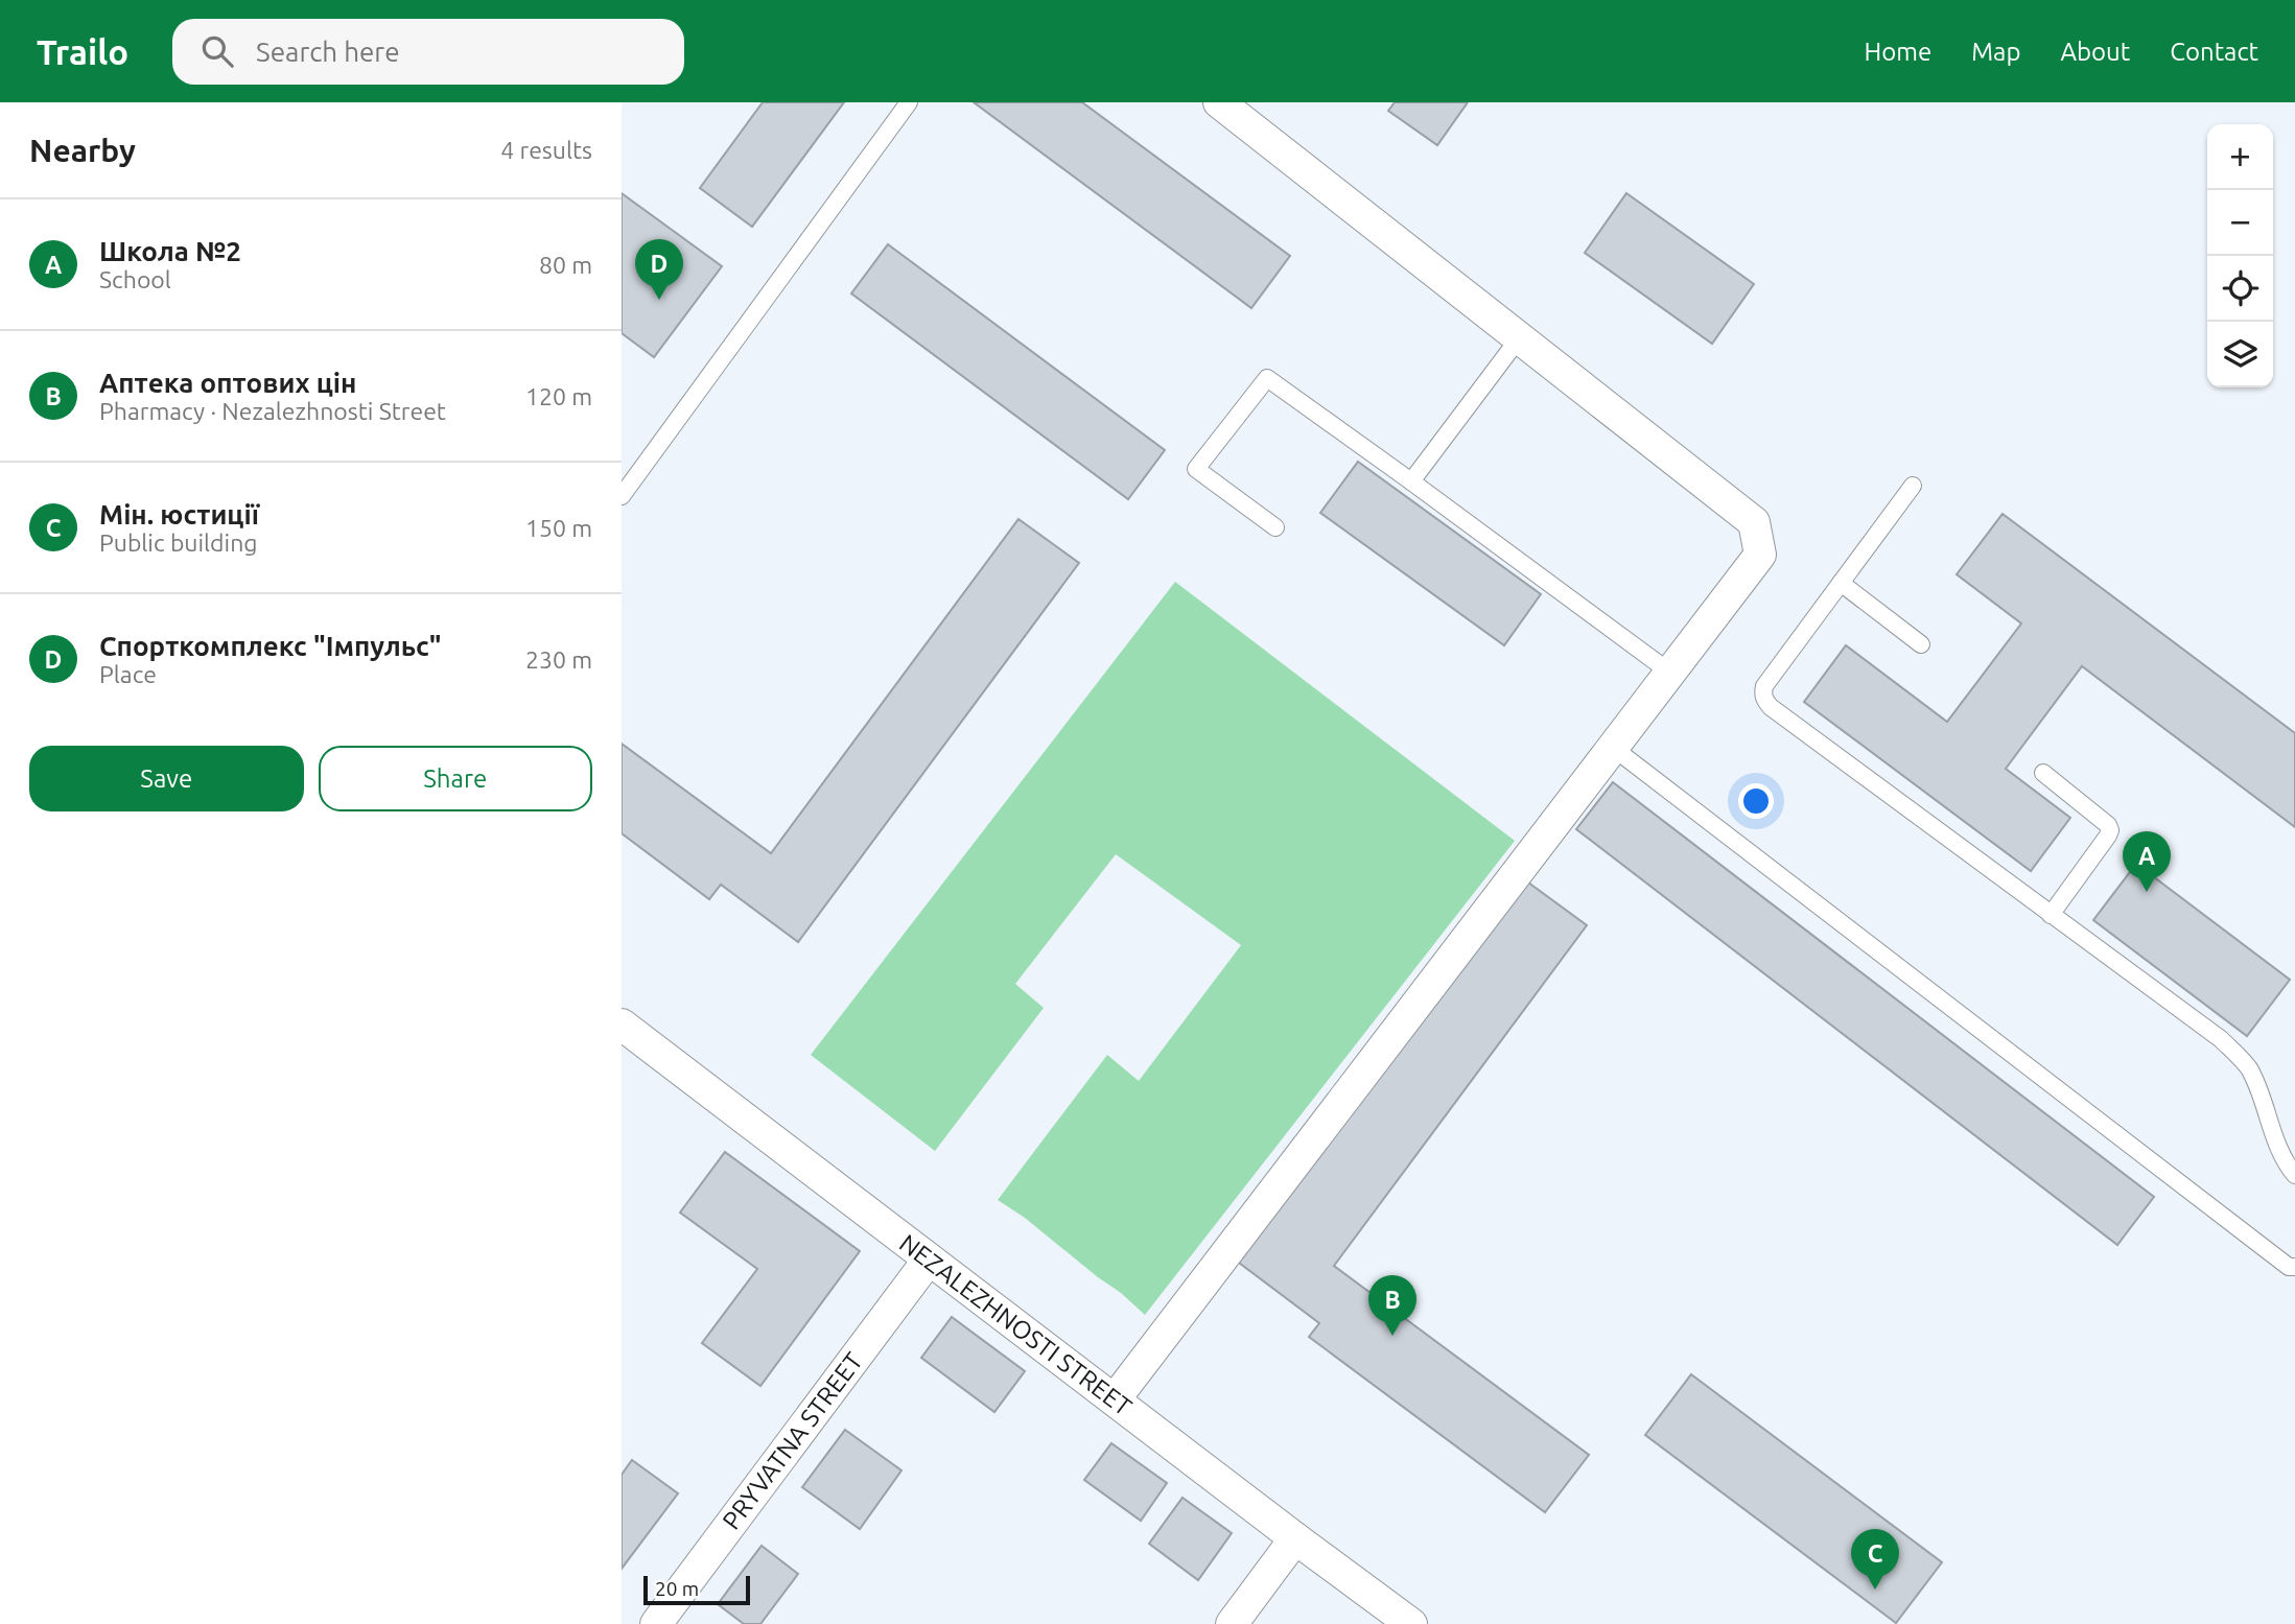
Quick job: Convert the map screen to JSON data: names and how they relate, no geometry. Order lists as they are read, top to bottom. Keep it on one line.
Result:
{"streets":{"street":["NEZALEZHNOSTI STREET","PRYVATNA STREET"]},"crossings":[["NEZALEZHNOSTI STREET","PRYVATNA STREET"]],"scale_bar":"20 m","page":{"header":"Trailo","search":"Search here","nav":["Home","Map","About","Contact"],"heading":["Nearby","4 results"],"map_buttons":["+","−"],"list":[{"mark":"A","name":"Школа №2","note":"School","value":"80 m"},{"mark":"B","name":"Аптека оптових цін","note":"Pharmacy · Nezalezhnosti Street","value":"120 m"},{"mark":"C","name":"Мін. юстиції","note":"Public building","value":"150 m"},{"mark":"D","name":"Спорткомплекс \"Імпульс\"","note":"Place","value":"230 m"}],"pins":["D","A","B","C"],"buttons":["Save","Share"],"scale":"20 m"}}
